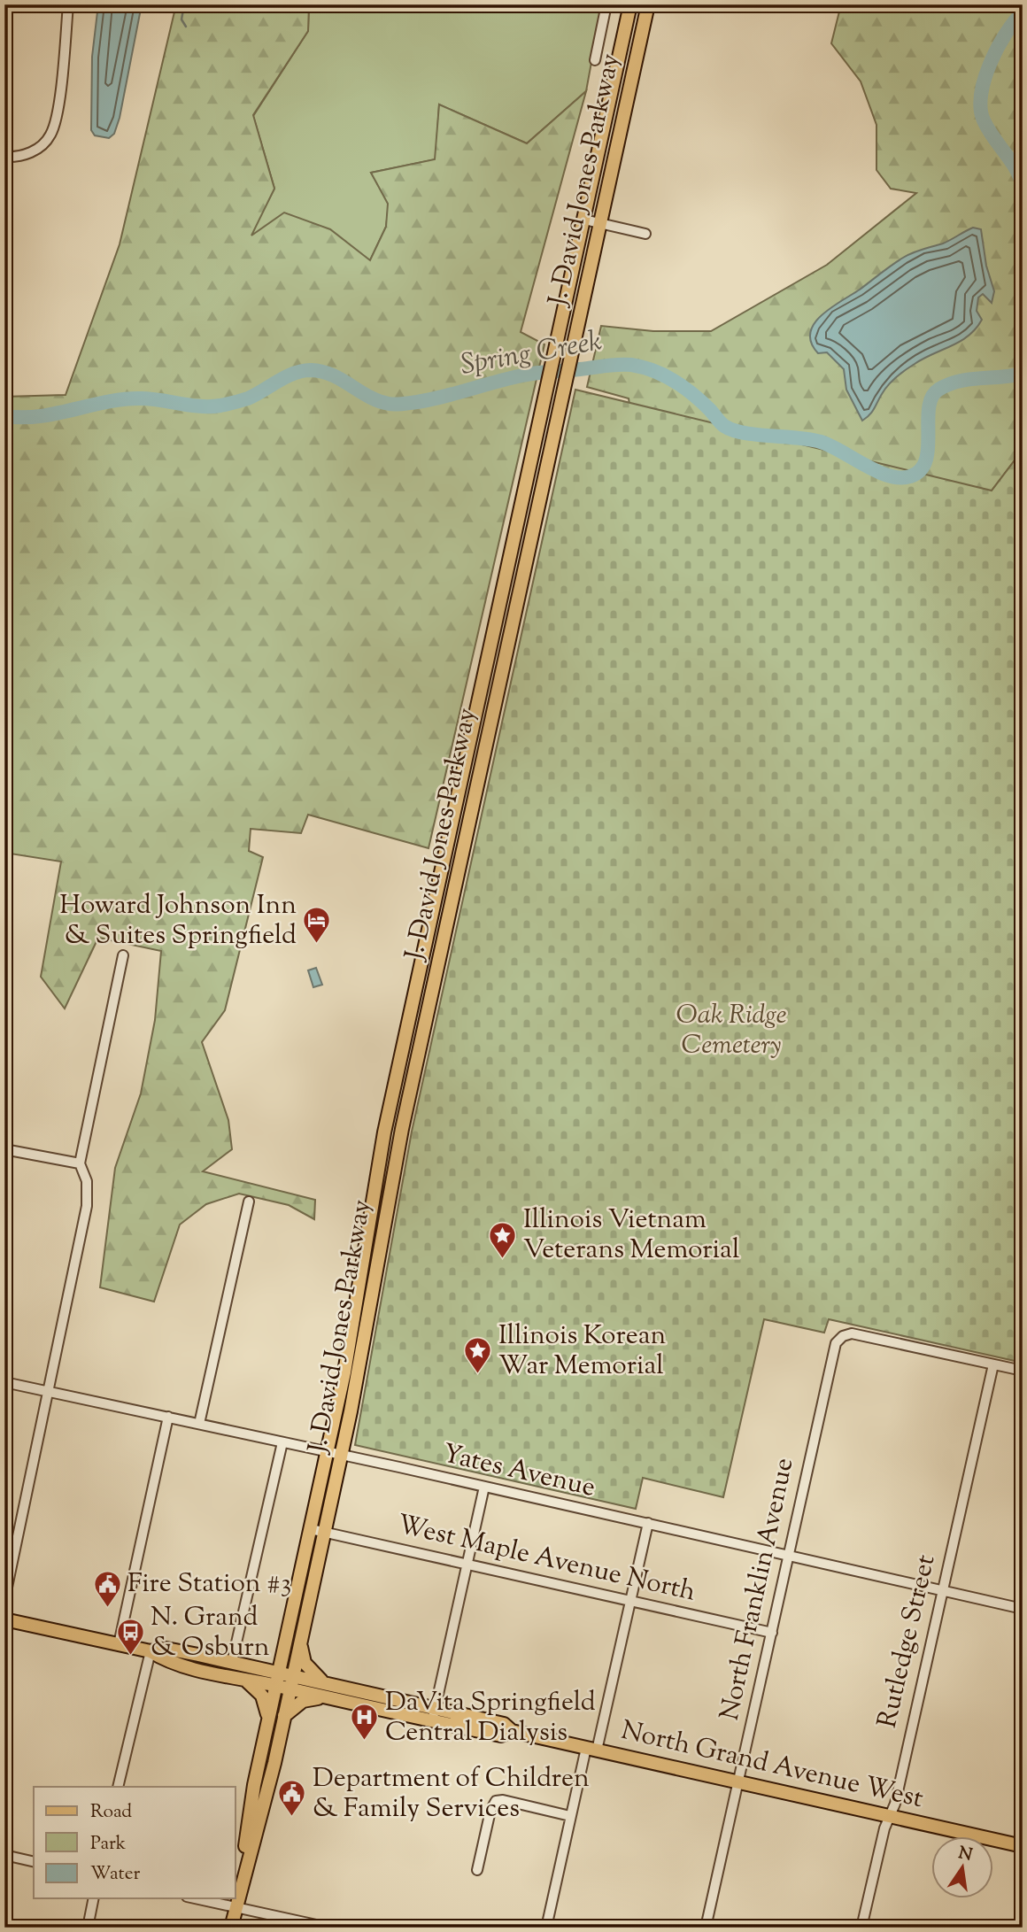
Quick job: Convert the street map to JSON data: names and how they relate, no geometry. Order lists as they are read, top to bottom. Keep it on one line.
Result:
{"streets":{"main road":["J. David Jones Parkway","North Grand Avenue West"],"street":["Yates Avenue","West Maple Avenue North","North Franklin Avenue","Rutledge Street"]},"crossings":[["J. David Jones Parkway","Yates Avenue"],["J. David Jones Parkway","West Maple Avenue North"],["J. David Jones Parkway","North Grand Avenue West"],["Yates Avenue","North Franklin Avenue"],["Yates Avenue","Rutledge Street"],["West Maple Avenue North","North Franklin Avenue"],["North Franklin Avenue","Rutledge Street"],["North Franklin Avenue","North Grand Avenue West"],["Rutledge Street","North Grand Avenue West"]],"water":["Spring Creek"],"parks":["Oak Ridge Cemetery"],"places":{"hotel":["Howard Johnson Inn & Suites Springfield"],"place":["Illinois Vietnam Veterans Memorial","Illinois Korean War Memorial"],"public building":["Fire Station #3","Department of Children & Family Services"],"bus stop":["N. Grand & Osburn"],"hospital":["DaVita Springfield Central Dialysis"]},"legend":["Road","Park","Water"],"north":"top"}
